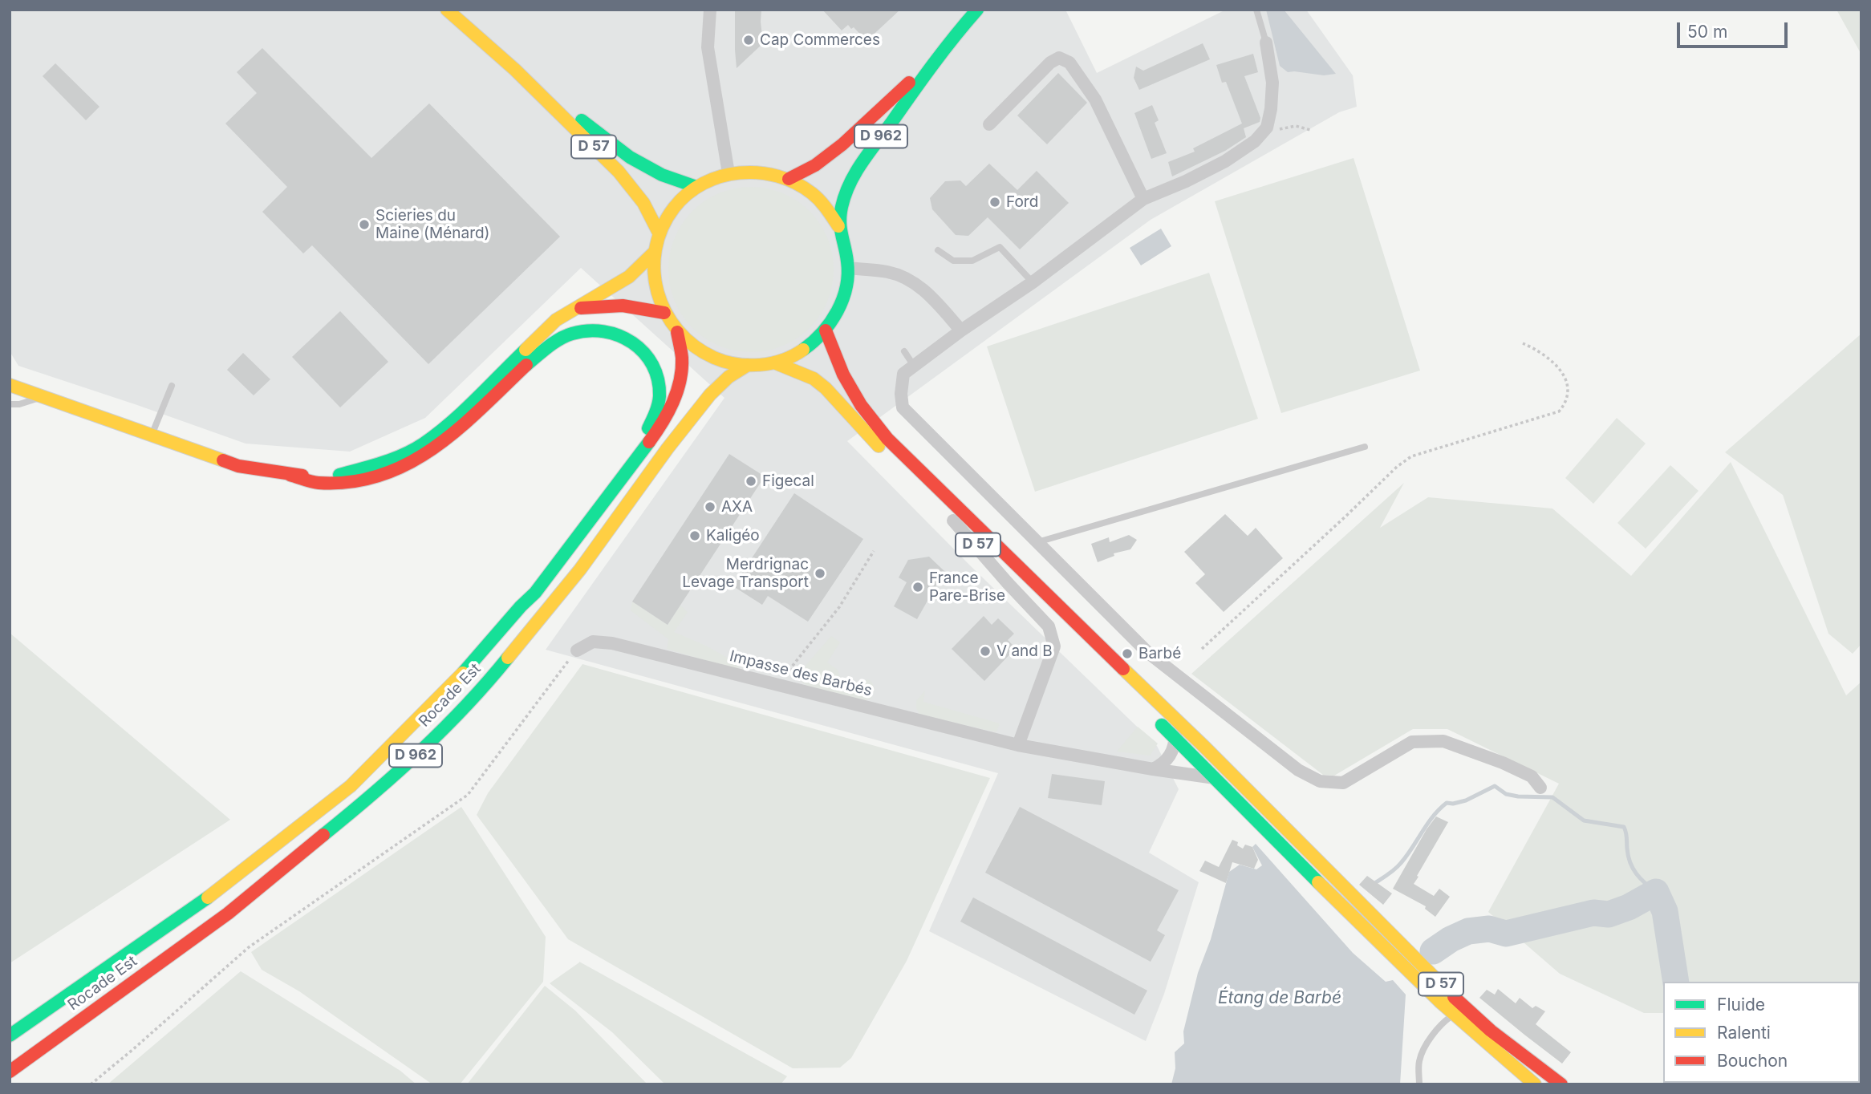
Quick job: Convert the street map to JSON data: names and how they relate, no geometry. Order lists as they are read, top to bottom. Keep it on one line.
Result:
{"streets":{"main road":["D 962","D 57","Rocade Est"],"street":["Impasse des Barbés"]},"crossings":[["D 962","D 57"],["D 962","Rocade Est"],["D 57","Impasse des Barbés"],["D 57","Rocade Est"]],"water":["Étang de Barbé"],"places":["Cap Commerces","Ford","Scieries du Maine (Ménard)","Figecal","AXA","Kaligéo","Merdrignac Levage Transport","France Pare-Brise","V and B","Barbé"],"legend":["Fluide","Ralenti","Bouchon"],"scale_bar":"50 m"}
